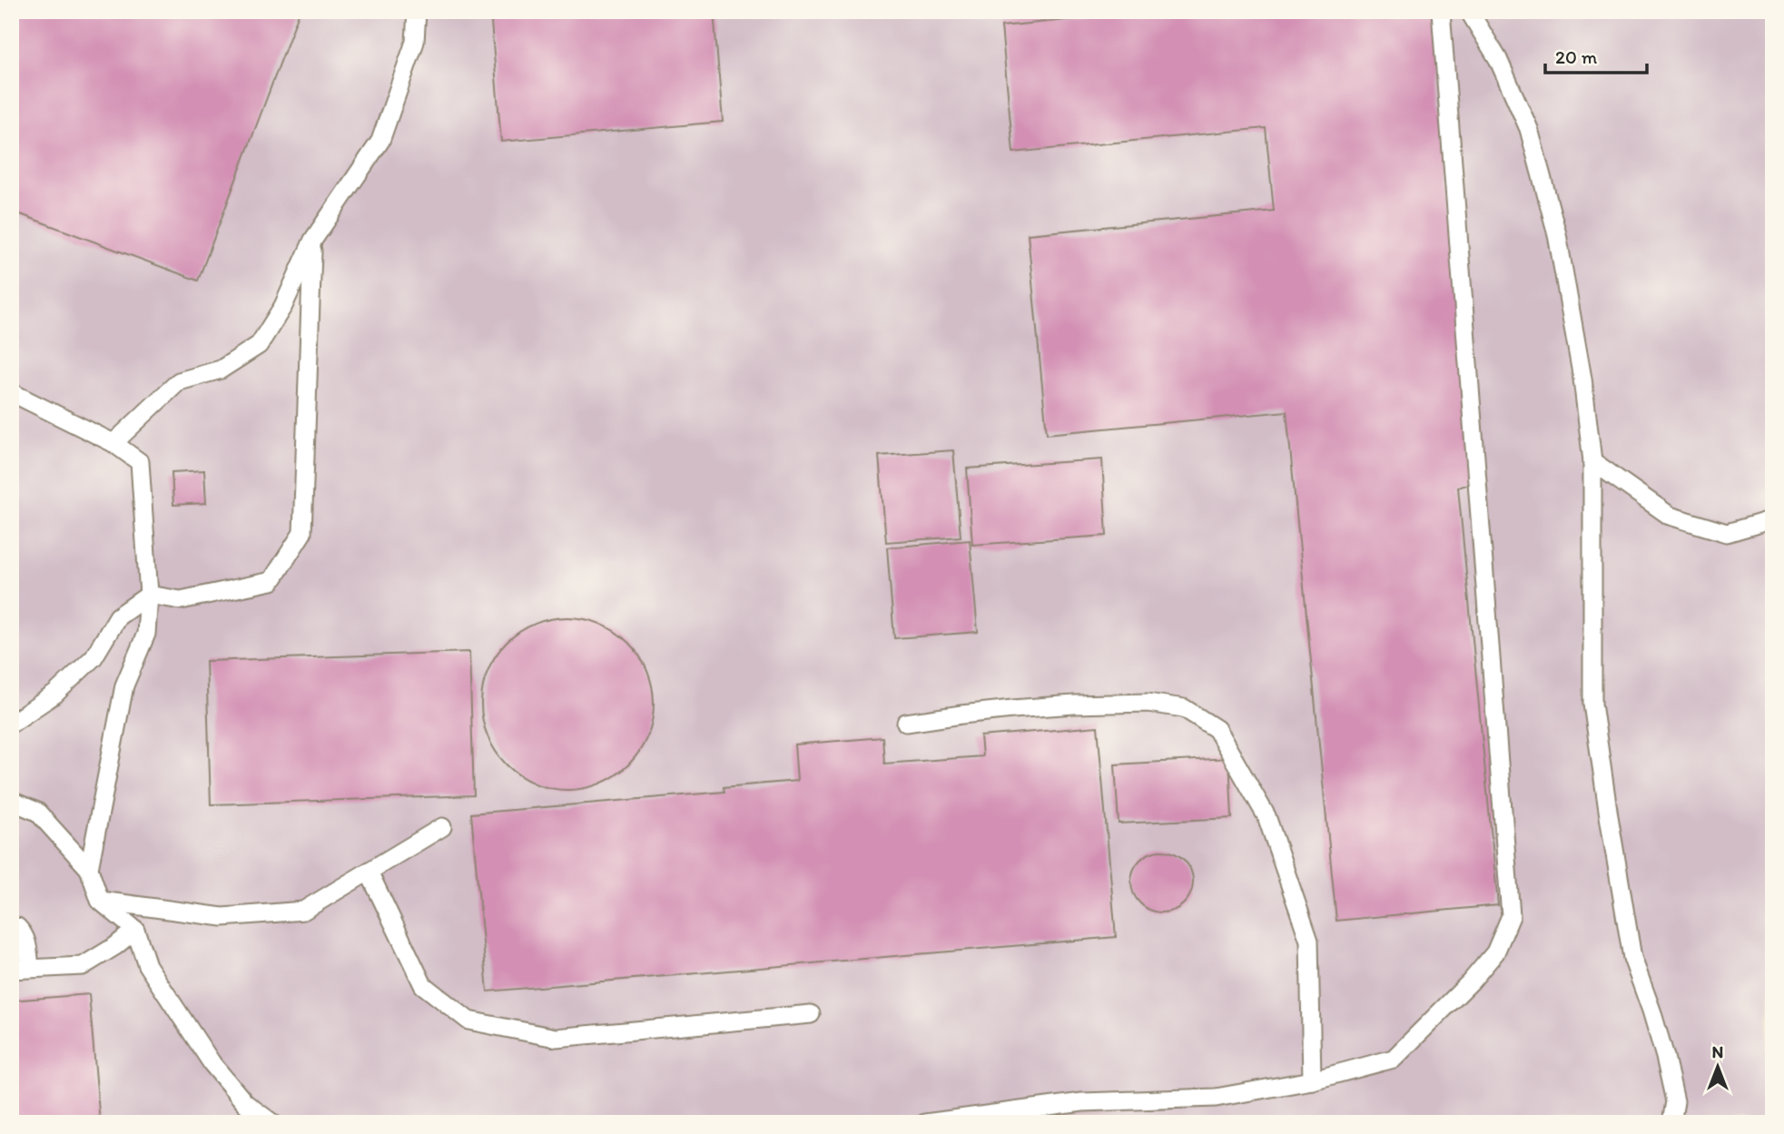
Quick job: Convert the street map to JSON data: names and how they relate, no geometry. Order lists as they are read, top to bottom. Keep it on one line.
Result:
{"scale_bar":"20 m","north":"top"}
